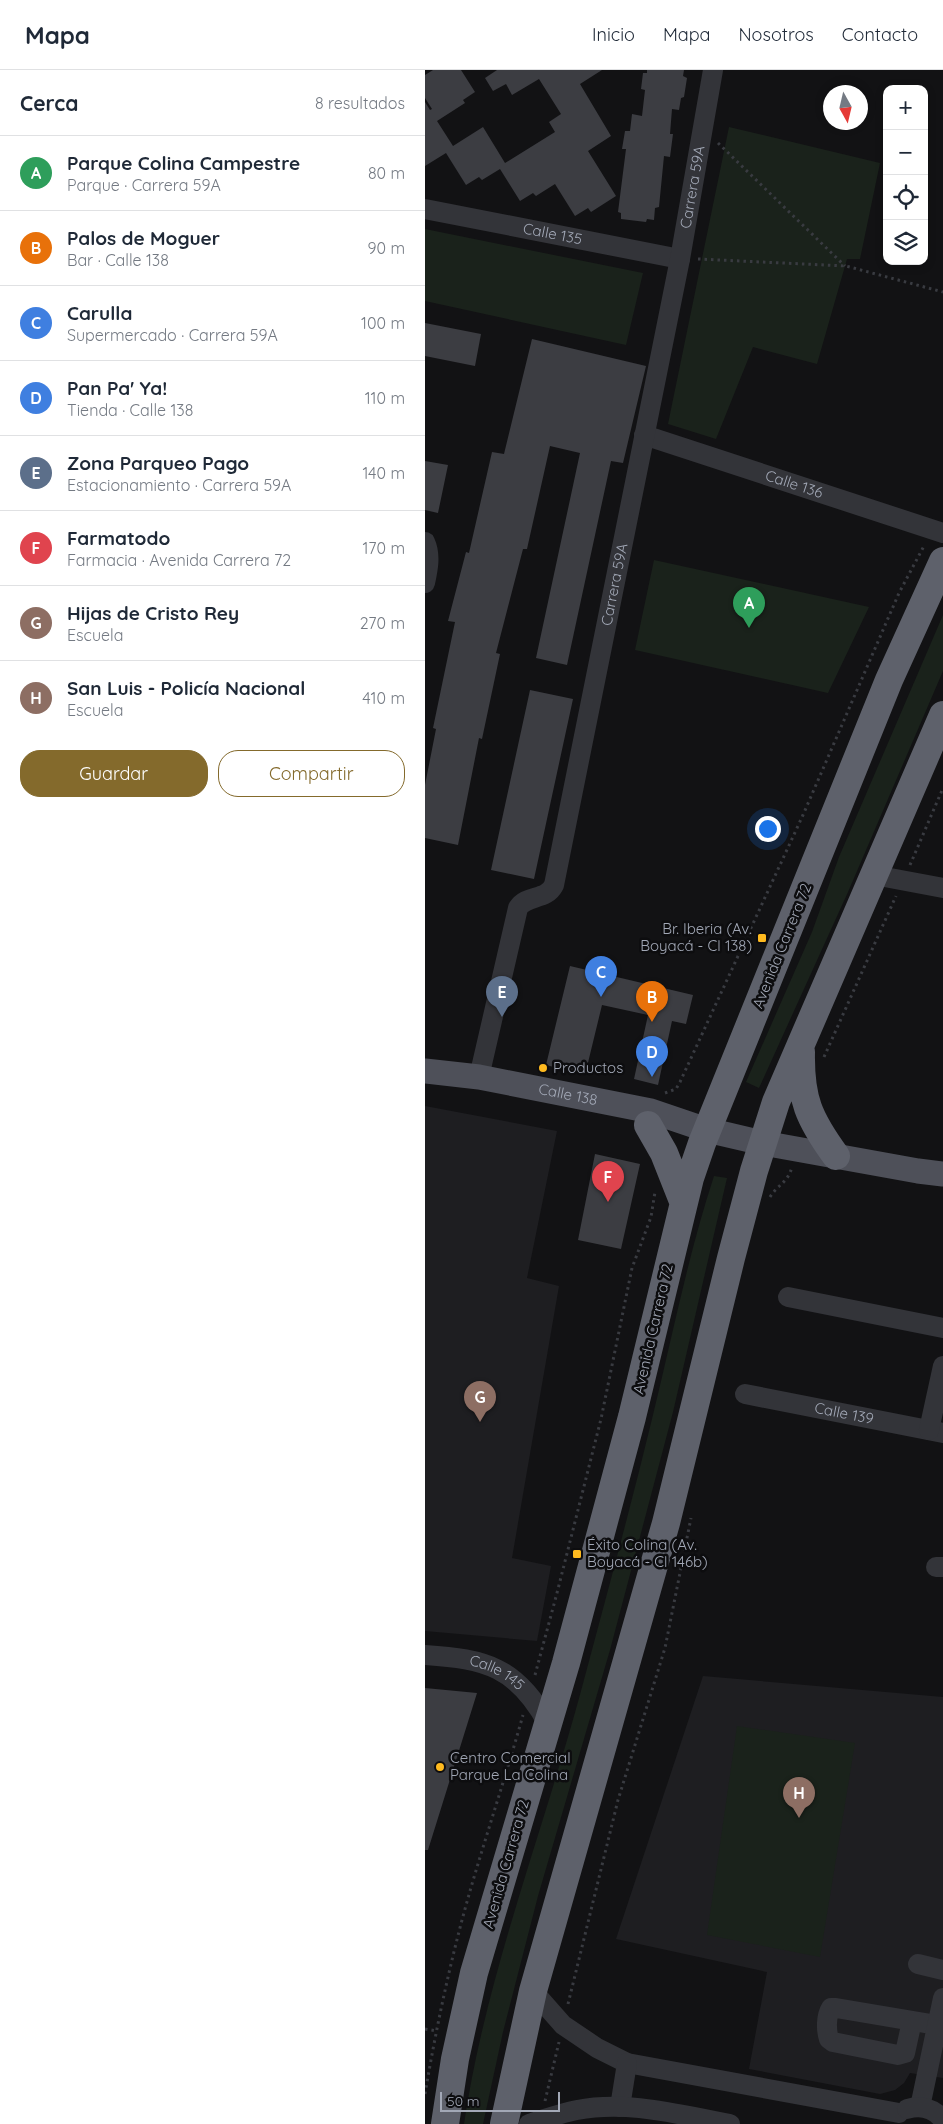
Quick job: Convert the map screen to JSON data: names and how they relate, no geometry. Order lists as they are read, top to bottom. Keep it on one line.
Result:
{"streets":{"highway":["Avenida Carrera 72"],"main road":["Calle 138"],"street":["Carrera 59A","Calle 135","Calle 136","Calle 139","Calle 145"]},"crossings":[["Carrera 59A","Calle 135"],["Carrera 59A","Calle 136"],["Carrera 59A","Calle 138"],["Avenida Carrera 72","Calle 138"],["Avenida Carrera 72","Calle 145"]],"places":{"transit":["Br. Iberia (Av. Boyacá - Cl 138)","Éxito Colina (Av. Boyacá - Cl 146b)"],"other":["Productos","Centro Comercial Parque La Colina"]},"scale_bar":"50 m","north":"bottom","page":{"header":"Mapa","nav":["Inicio","Mapa","Nosotros","Contacto"],"heading":["Cerca","8 resultados"],"map_buttons":["+","−"],"list":[{"mark":"A","name":"Parque Colina Campestre","note":"Parque · Carrera 59A","value":"80 m"},{"mark":"B","name":"Palos de Moguer","note":"Bar · Calle 138","value":"90 m"},{"mark":"C","name":"Carulla","note":"Supermercado · Carrera 59A","value":"100 m"},{"mark":"D","name":"Pan Pa' Ya!","note":"Tienda · Calle 138","value":"110 m"},{"mark":"E","name":"Zona Parqueo Pago","note":"Estacionamiento · Carrera 59A","value":"140 m"},{"mark":"F","name":"Farmatodo","note":"Farmacia · Avenida Carrera 72","value":"170 m"},{"mark":"G","name":"Hijas de Cristo Rey","note":"Escuela","value":"270 m"},{"mark":"H","name":"San Luis - Policía Nacional","note":"Escuela","value":"410 m"}],"pins":["A","C","E","B","D","F","G","H"],"buttons":["Guardar","Compartir"],"scale":"50 m"}}
